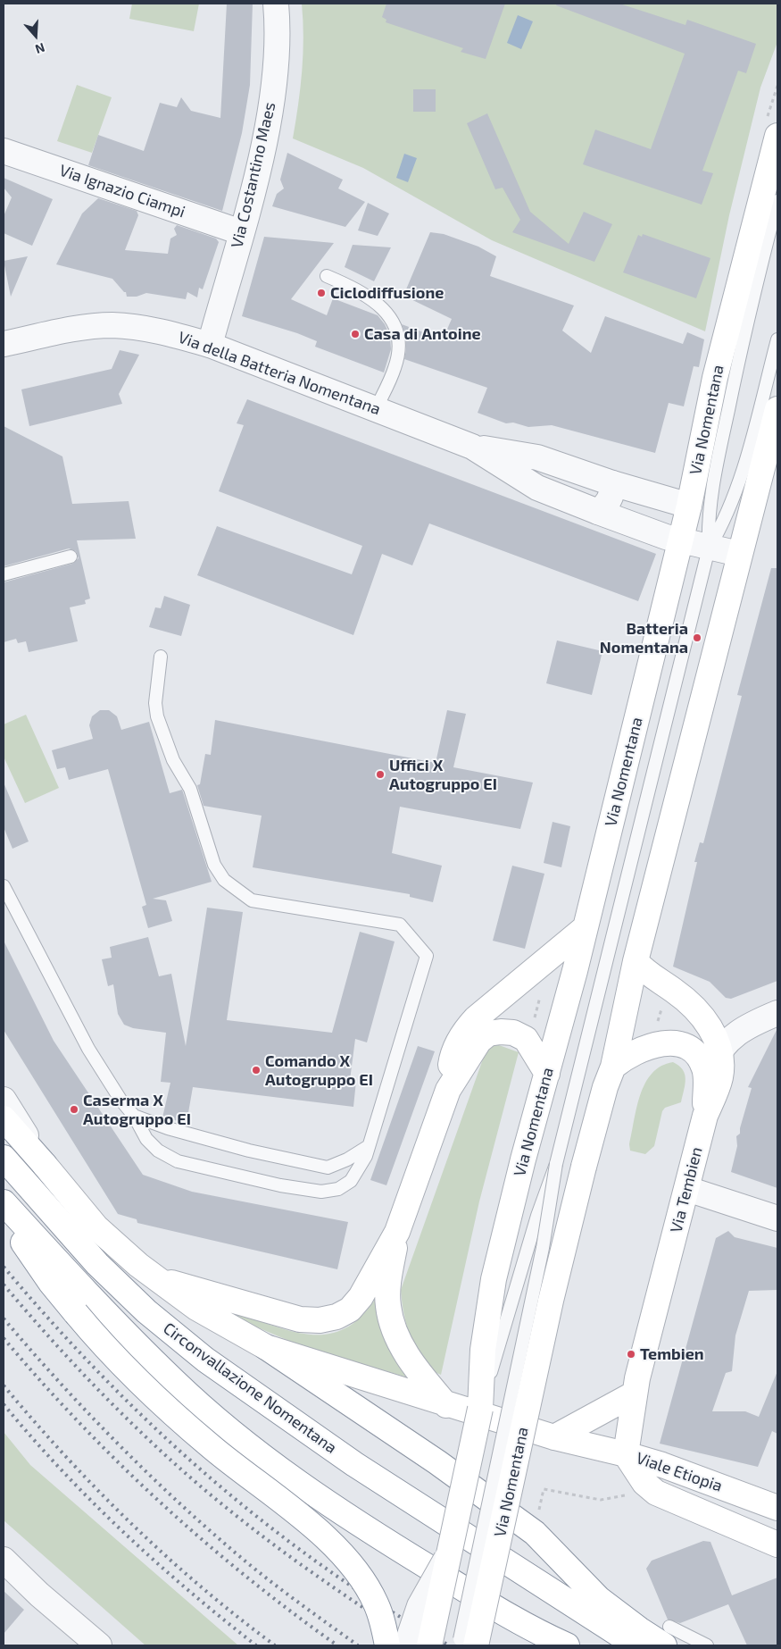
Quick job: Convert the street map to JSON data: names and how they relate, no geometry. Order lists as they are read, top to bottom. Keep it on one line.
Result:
{"streets":{"main road":["Via Nomentana","Via Tembien","Circonvallazione Nomentana","Viale Etiopia"],"street":["Via Costantino Maes","Via Ignazio Ciampi","Via della Batteria Nomentana"]},"crossings":[["Via Costantino Maes","Via Ignazio Ciampi"],["Via Costantino Maes","Via della Batteria Nomentana"],["Via della Batteria Nomentana","Via Nomentana"],["Via Nomentana","Via Tembien"],["Via Tembien","Viale Etiopia"]],"places":["Ciclodiffusione","Casa di Antoine","Batteria Nomentana","Uffici X Autogruppo EI","Comando X Autogruppo EI","Caserma X Autogruppo EI","Tembien"],"north":"bottom"}
